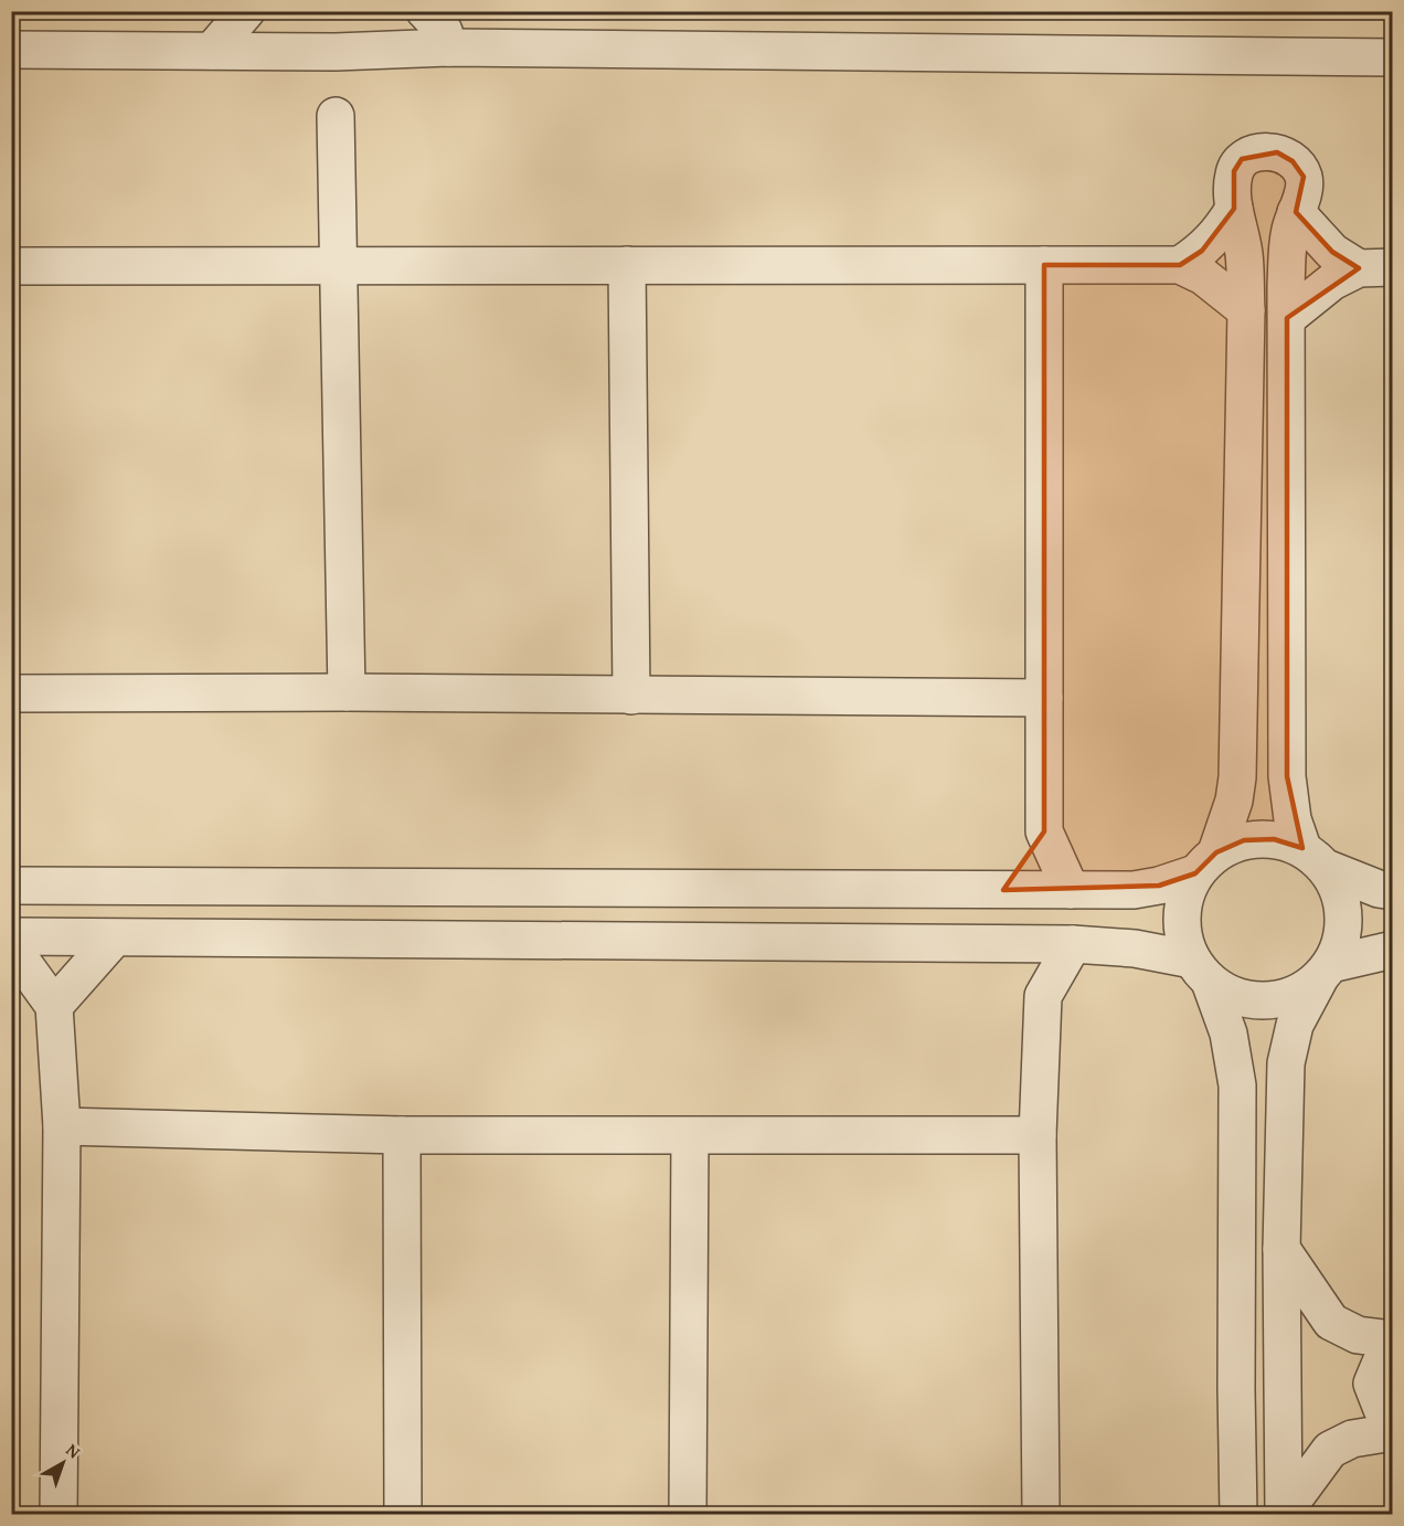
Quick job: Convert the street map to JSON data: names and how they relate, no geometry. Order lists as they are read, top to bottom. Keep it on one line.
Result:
{"north":"top right"}
